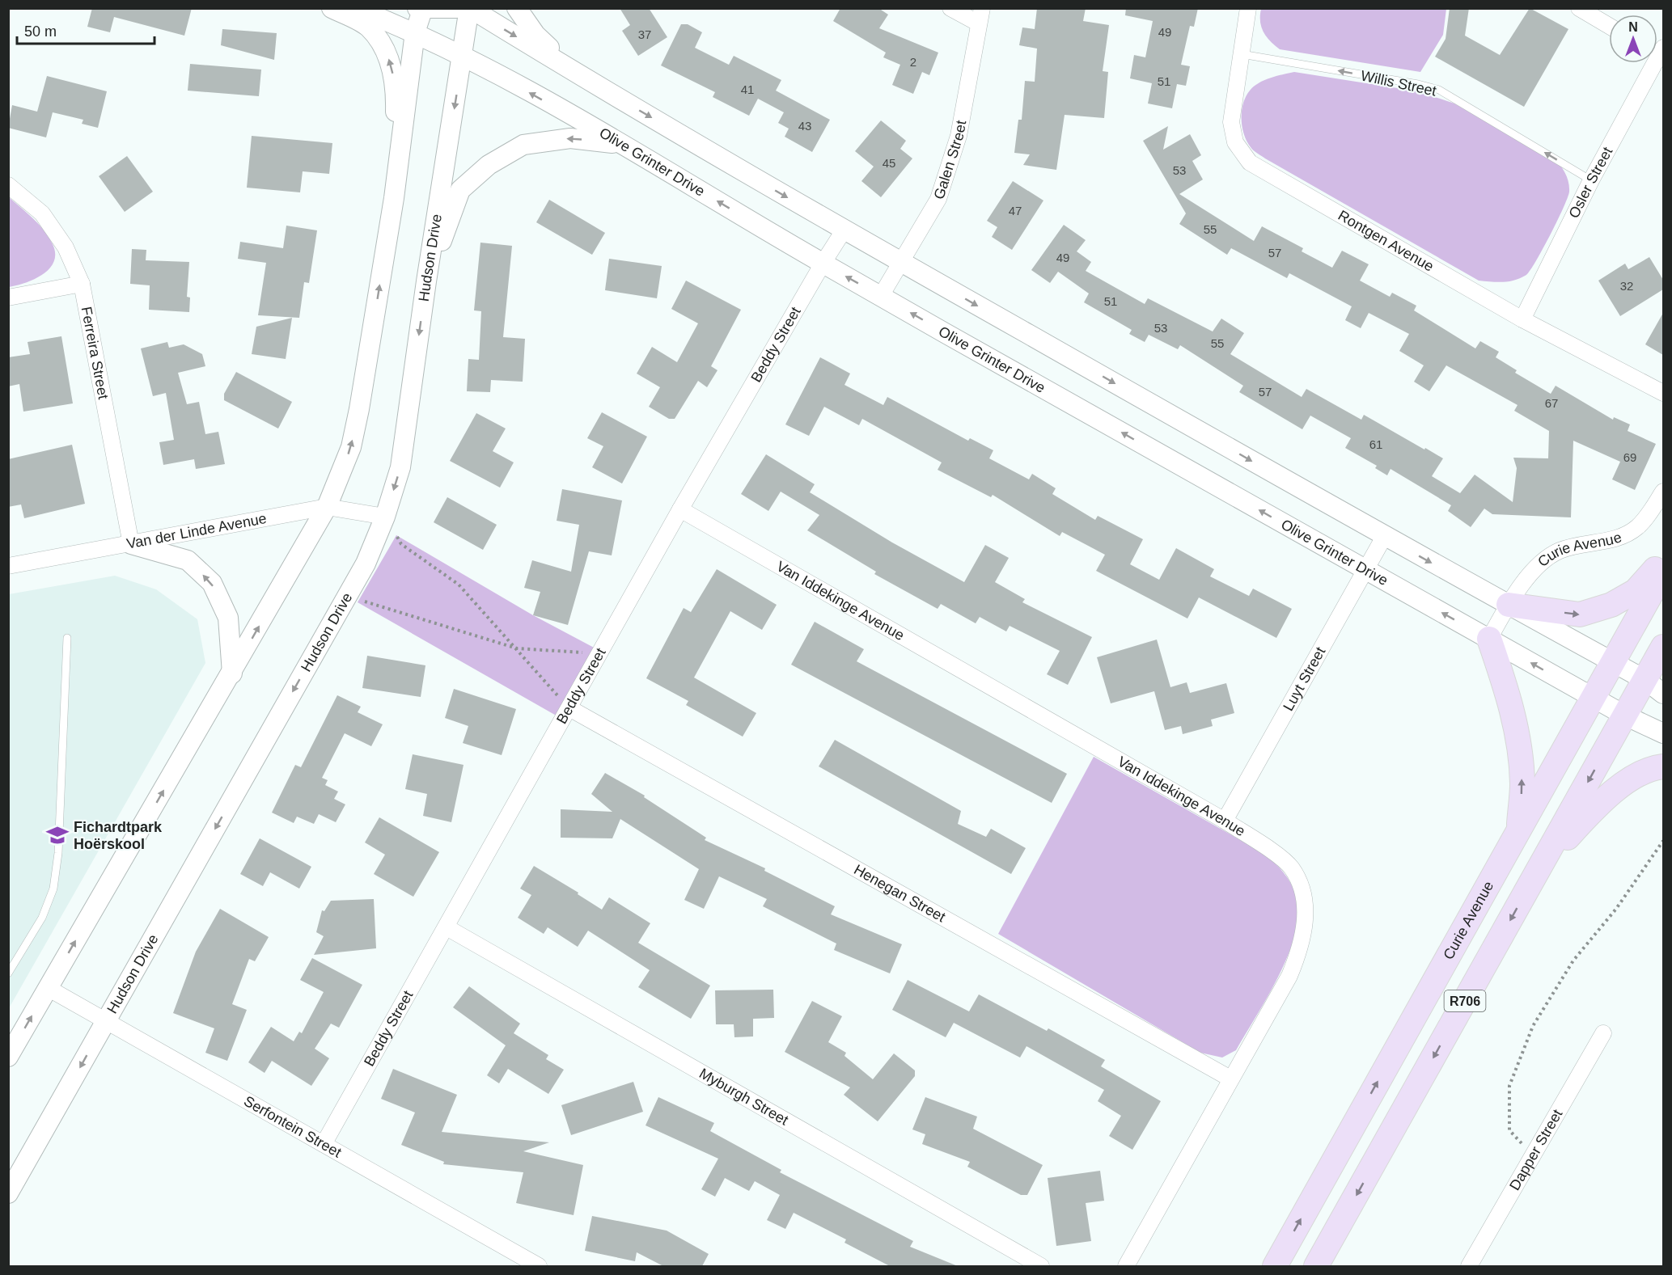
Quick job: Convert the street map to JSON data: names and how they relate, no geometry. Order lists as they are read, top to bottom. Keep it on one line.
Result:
{"streets":{"main road":["Curie Avenue","R706"],"street":["Galen Street","Olive Grinter Drive","Osler Street","Rontgen Avenue","Hudson Drive","Beddy Street","Ferreira Street","Van der Linde Avenue","Van Iddekinge Avenue","Luyt Street","Henegan Street","Myburgh Street","Serfontein Street","Dapper Street"],"lane":["Willis Street"]},"crossings":[["Willis Street","Osler Street"],["Willis Street","Rontgen Avenue"],["Galen Street","Olive Grinter Drive"],["Olive Grinter Drive","Hudson Drive"],["Olive Grinter Drive","Beddy Street"],["Olive Grinter Drive","Curie Avenue"],["Olive Grinter Drive","Luyt Street"],["Olive Grinter Drive","R706"],["Osler Street","Rontgen Avenue"],["Hudson Drive","Van der Linde Avenue"],["Hudson Drive","Serfontein Street"],["Beddy Street","Van Iddekinge Avenue"],["Beddy Street","Henegan Street"],["Beddy Street","Myburgh Street"],["Beddy Street","Serfontein Street"],["Ferreira Street","Van der Linde Avenue"],["Van Iddekinge Avenue","Luyt Street"],["Van Iddekinge Avenue","Henegan Street"]],"one_way":["Willis Street","Curie Avenue"],"places":{"school or university":["Fichardtpark Hoërskool"]},"house_numbers":["49","37","2","51","41","43","45","53","47","55","57","49","32","51","53","55","57","67","61","69"],"scale_bar":"50 m","north":"top"}
